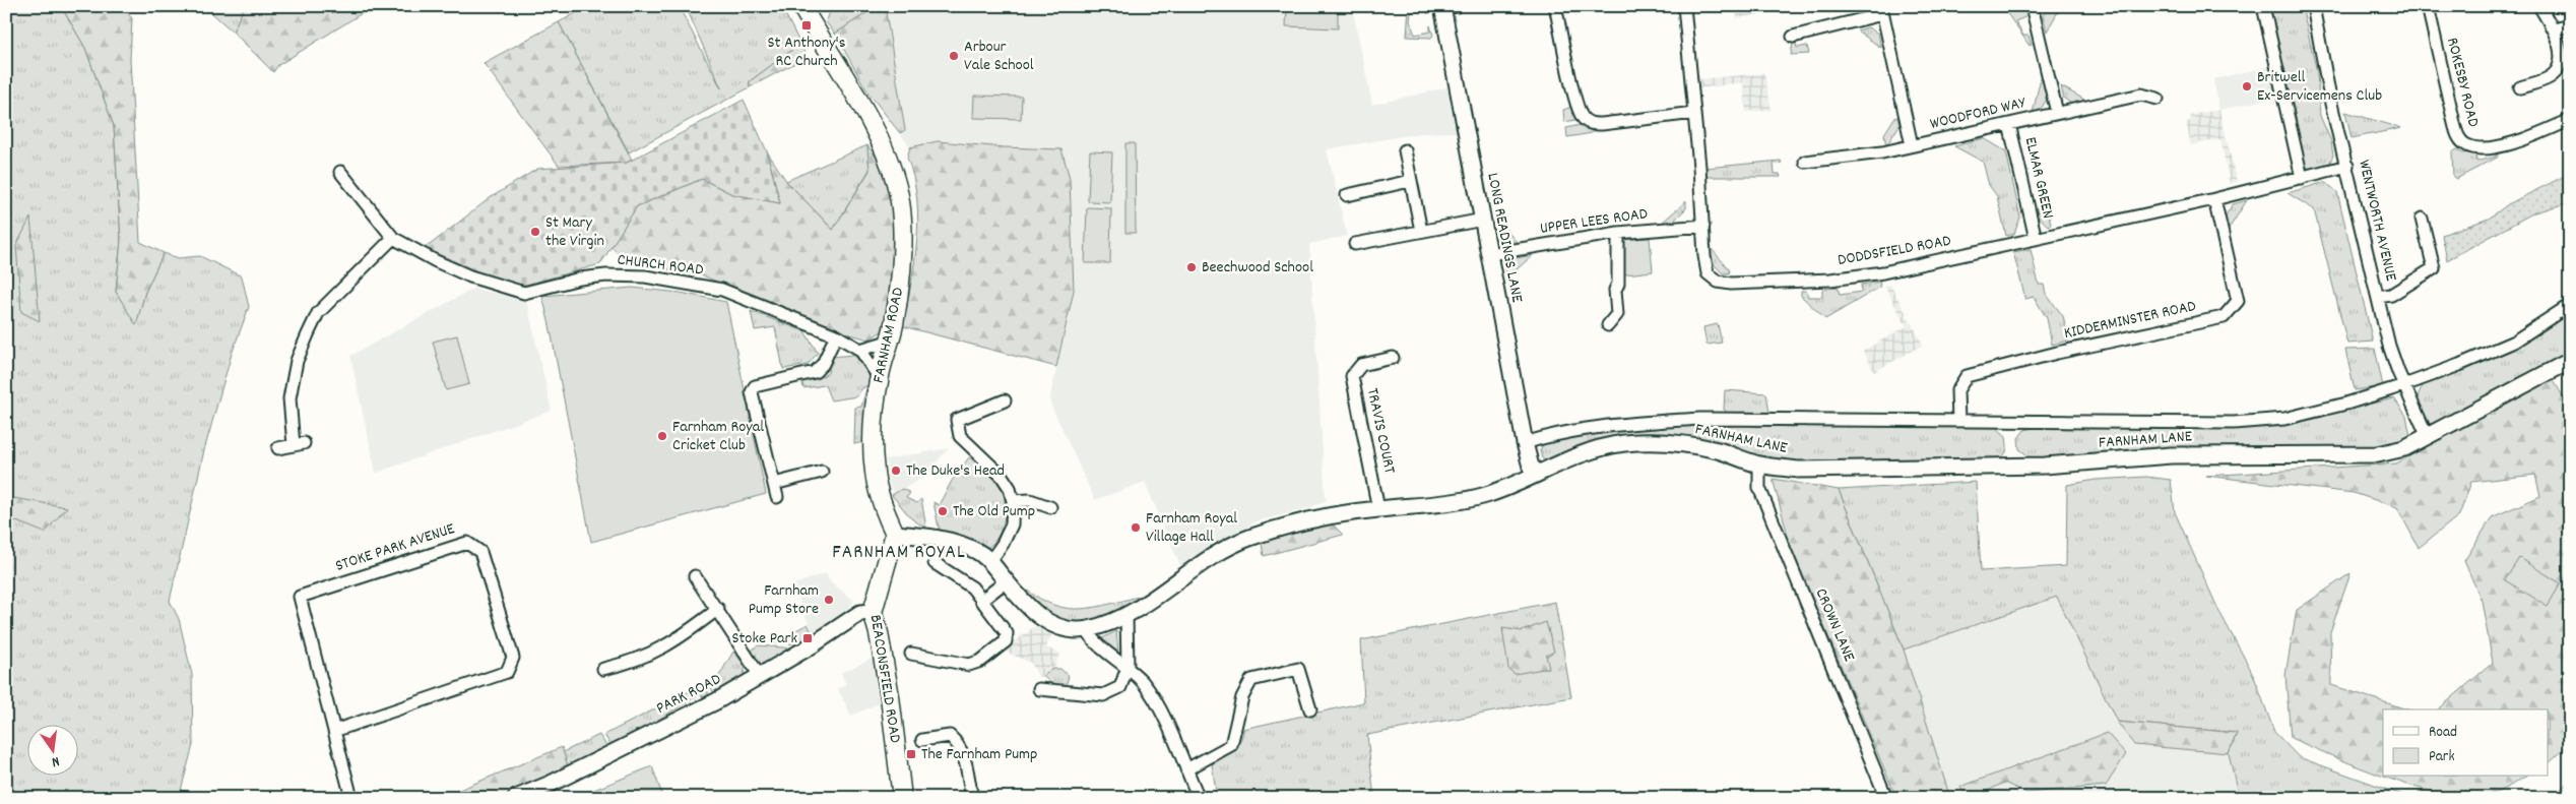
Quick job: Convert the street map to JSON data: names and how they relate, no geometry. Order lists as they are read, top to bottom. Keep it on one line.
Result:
{"streets":{"main road":["FARNHAM ROAD","BEACONSFIELD ROAD"],"street":["ROKESBY ROAD","WOODFORD WAY","ELMAR GREEN","WENTWORTH AVENUE","UPPER LEES ROAD","LONG READINGS LANE","DODDSFIELD ROAD","CHURCH ROAD","KIDDERMINSTER ROAD","TRAVIS COURT","FARNHAM LANE","STOKE PARK AVENUE","CROWN LANE","PARK ROAD"]},"crossings":[["WOODFORD WAY","ELMAR GREEN"],["ELMAR GREEN","DODDSFIELD ROAD"],["WENTWORTH AVENUE","DODDSFIELD ROAD"],["WENTWORTH AVENUE","FARNHAM LANE"],["UPPER LEES ROAD","LONG READINGS LANE"],["UPPER LEES ROAD","DODDSFIELD ROAD"],["LONG READINGS LANE","FARNHAM LANE"],["DODDSFIELD ROAD","KIDDERMINSTER ROAD"],["CHURCH ROAD","FARNHAM ROAD"],["FARNHAM ROAD","FARNHAM LANE"],["FARNHAM ROAD","BEACONSFIELD ROAD"],["TRAVIS COURT","FARNHAM LANE"],["FARNHAM LANE","CROWN LANE"],["FARNHAM LANE","BEACONSFIELD ROAD"],["BEACONSFIELD ROAD","PARK ROAD"]],"districts":["FARNHAM ROYAL"],"places":{"transit":["St Anthony's RC Church","Stoke Park","The Farnham Pump"],"other":["Arbour Vale School","Britwell Ex-Servicemens Club","St Mary the Virgin","Beechwood School","Farnham Royal Cricket Club","The Duke's Head","The Old Pump","Farnham Royal Village Hall","Farnham Pump Store"]},"legend":["Road","Park"],"north":"bottom"}
